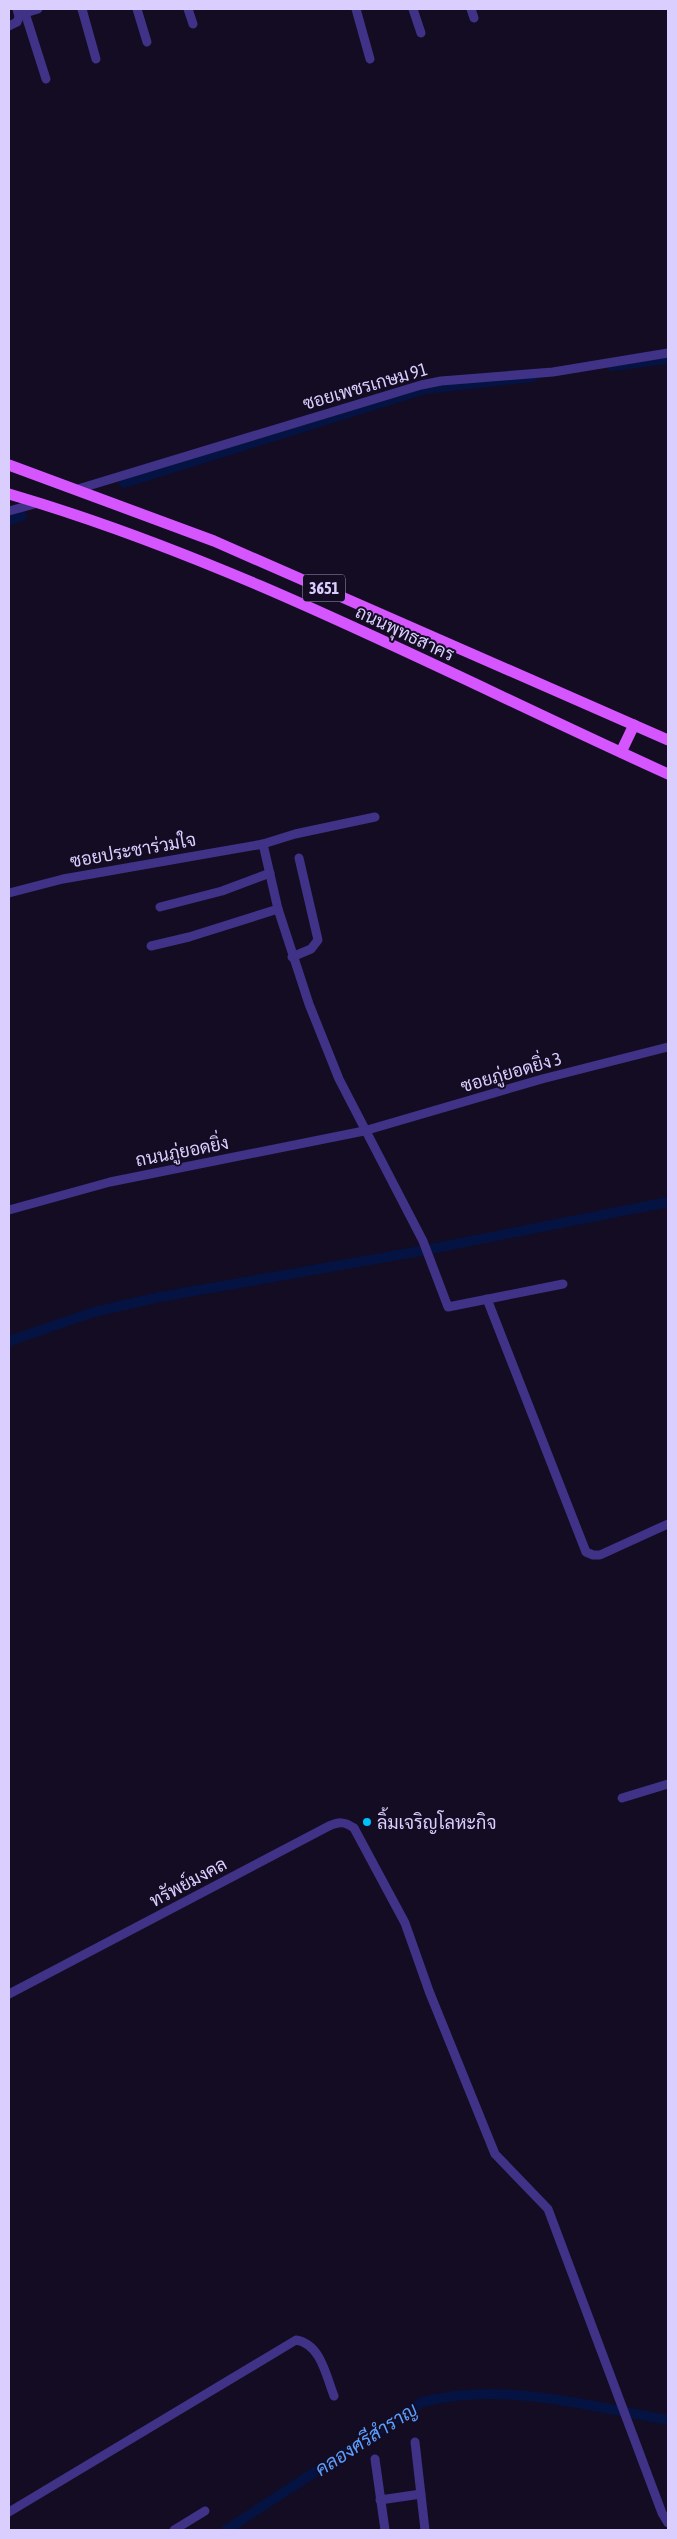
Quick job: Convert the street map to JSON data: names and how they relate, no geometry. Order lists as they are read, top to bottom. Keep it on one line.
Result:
{"streets":{"main road":["3651","ถนนพุทธสาคร"],"street":["ซอยเพชรเกษม 91","ซอยประชาร่วมใจ","ซอยภู่ยอดยิ่ง 3","ถนนภู่ยอดยิ่ง","ทรัพย์มงคล"]},"crossings":[["ซอยเพชรเกษม 91","ถนนพุทธสาคร"],["ซอยภู่ยอดยิ่ง 3","ถนนภู่ยอดยิ่ง"]],"water":["คลองศรีสำราญ"],"places":["ลิ้มเจริญโลหะกิจ"]}
